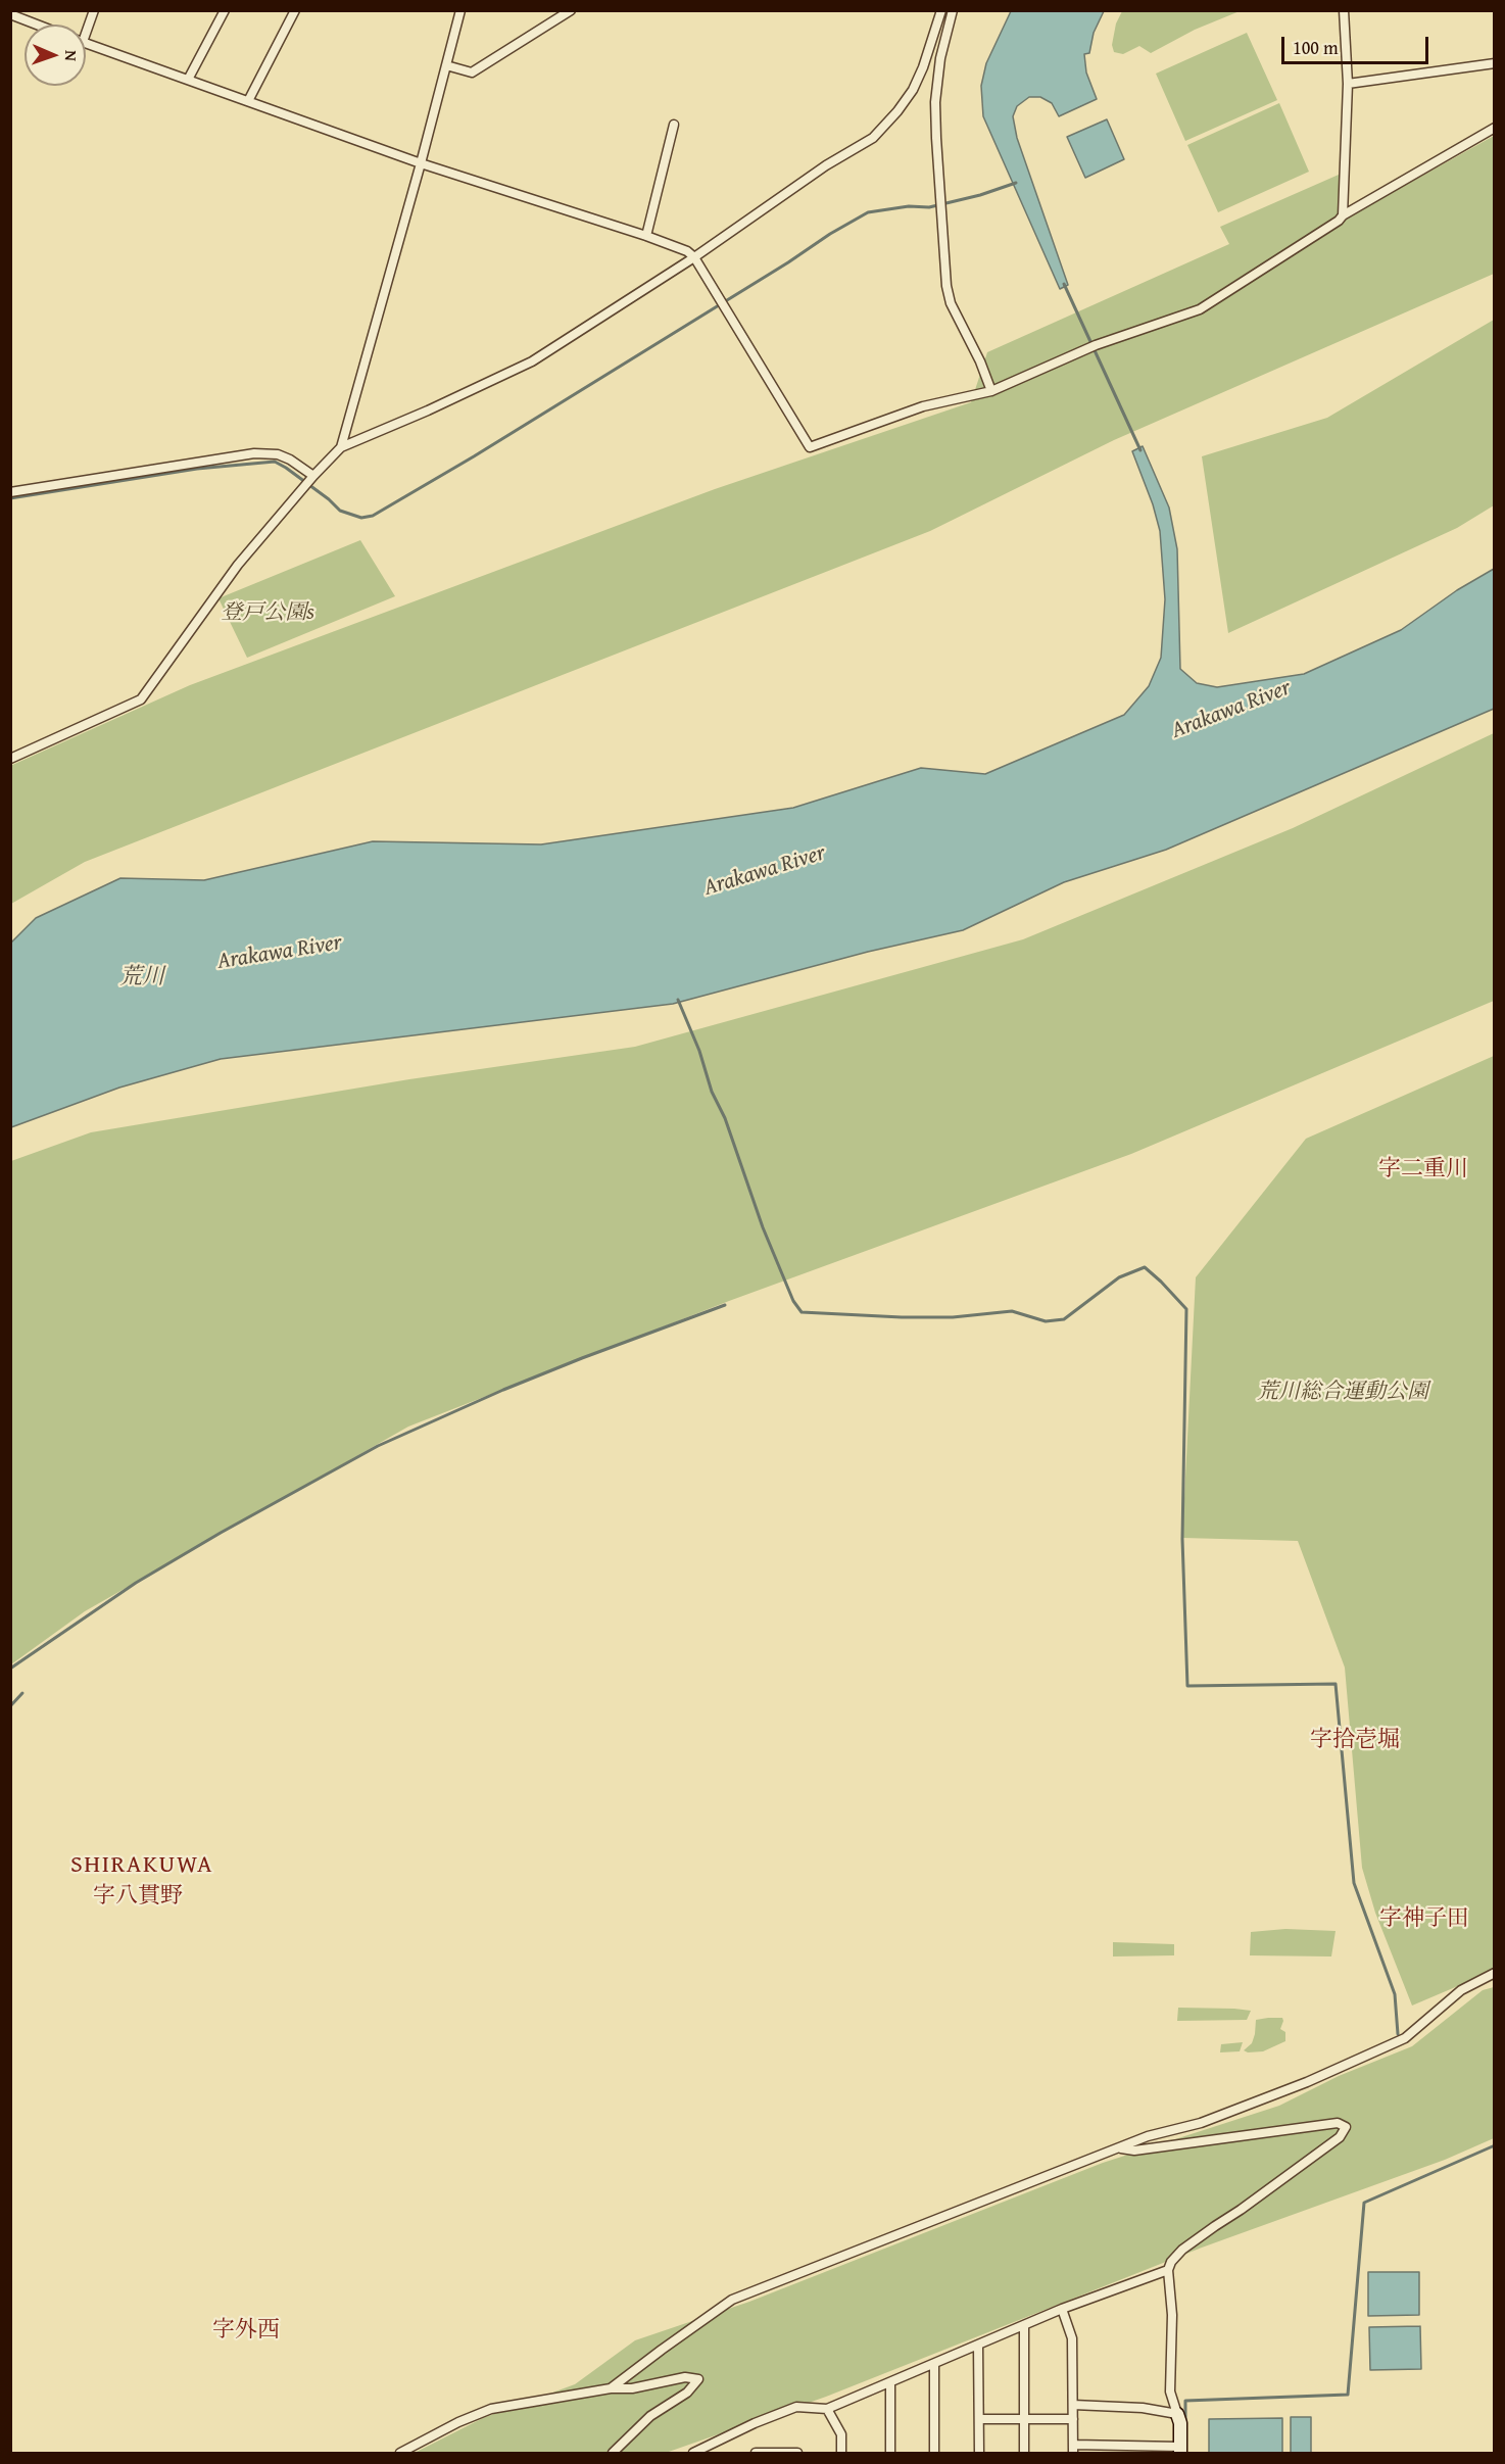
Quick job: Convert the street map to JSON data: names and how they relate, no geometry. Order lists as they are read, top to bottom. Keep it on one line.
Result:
{"districts":["字二重川","字拾壱堀","SHIRAKUWA","字八貫野","字神子田","字外西"],"water":["Arakawa River","荒川"],"parks":["登戸公園s","荒川総合運動公園"],"scale_bar":"100 m","north":"right"}
